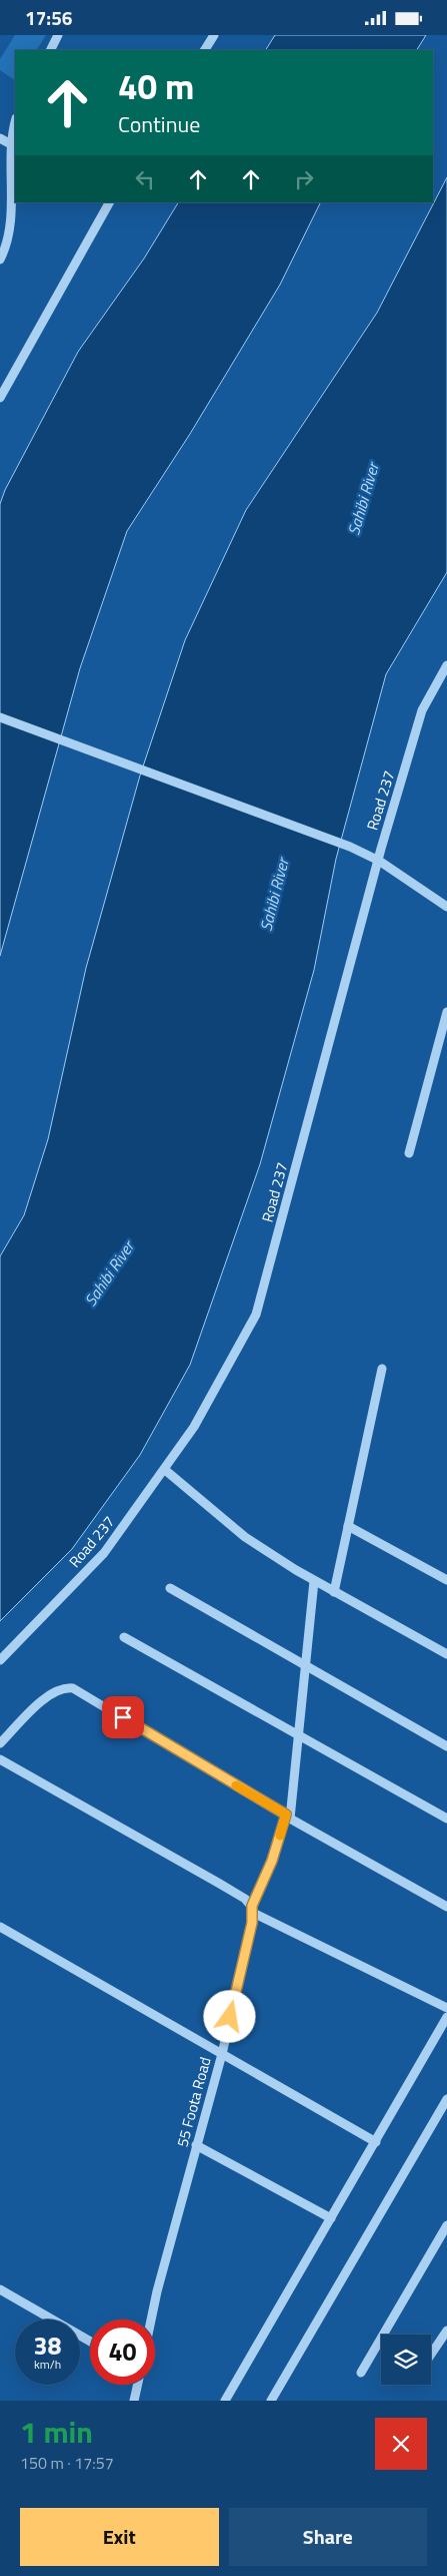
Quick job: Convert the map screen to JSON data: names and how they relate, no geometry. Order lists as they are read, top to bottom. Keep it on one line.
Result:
{"streets":{"street":["Road 237","55 Foota Road"]},"water":["Sahibi River"],"page":{"status":"17:56","turn":["40 m","Continue"],"speed":"38 km/h","limit":"40","heading":["1 min","150 m · 17:57"],"buttons":["Exit","Share"]}}
